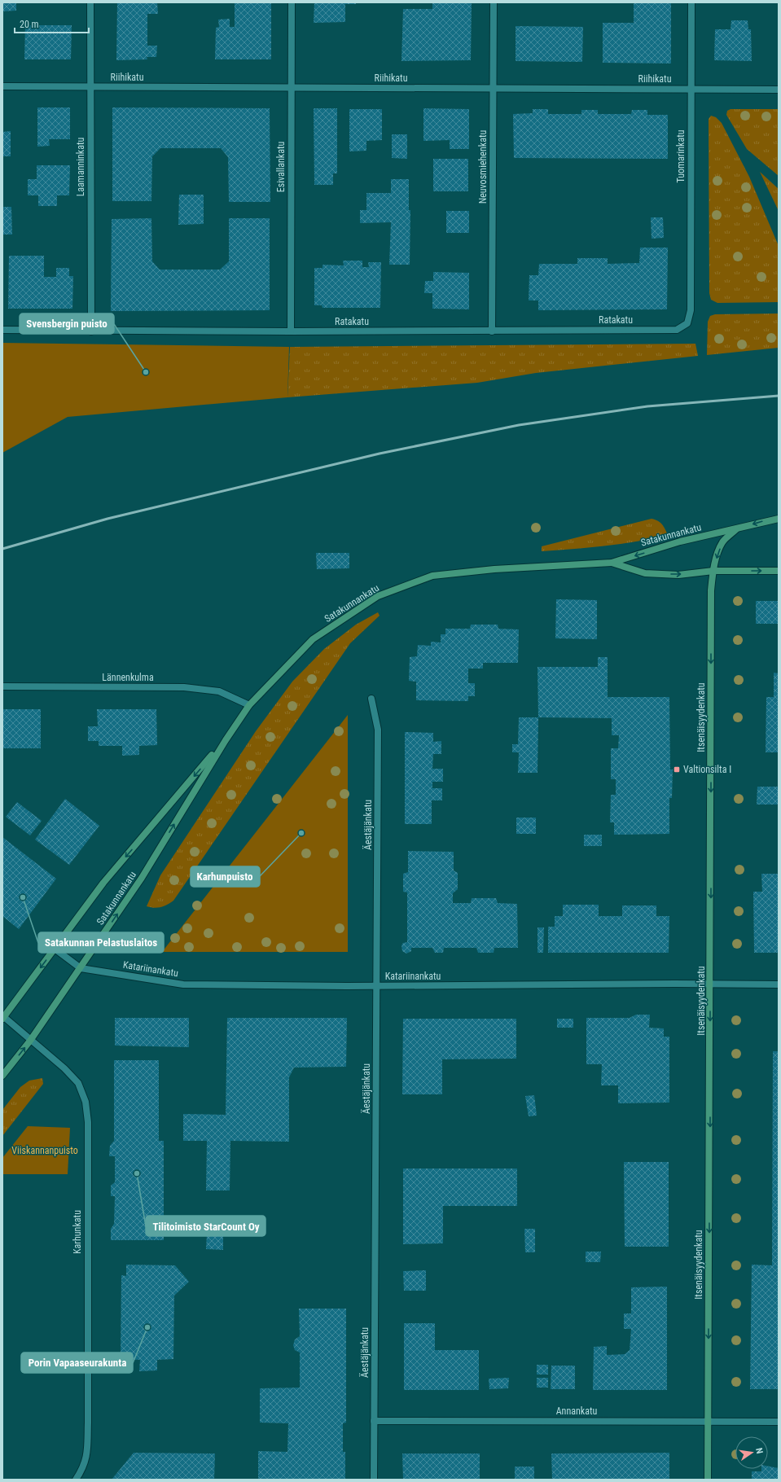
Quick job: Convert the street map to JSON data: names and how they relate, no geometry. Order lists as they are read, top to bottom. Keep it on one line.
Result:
{"streets":{"street":["Riihikatu","Tuomarinkatu","Laamanninkatu","Esivallankatu","Neuvosmiehenkatu","Ratakatu","Satakunnankatu","Lännenkulma","Itsenäisyydenkatu","Äestäjänkatu","Katariinankatu","Karhunkatu","Annankatu"]},"crossings":[["Riihikatu","Tuomarinkatu"],["Riihikatu","Laamanninkatu"],["Riihikatu","Esivallankatu"],["Riihikatu","Neuvosmiehenkatu"],["Tuomarinkatu","Ratakatu"],["Laamanninkatu","Ratakatu"],["Esivallankatu","Ratakatu"],["Neuvosmiehenkatu","Ratakatu"],["Satakunnankatu","Lännenkulma"],["Satakunnankatu","Itsenäisyydenkatu"],["Satakunnankatu","Katariinankatu"],["Satakunnankatu","Karhunkatu"],["Itsenäisyydenkatu","Katariinankatu"],["Itsenäisyydenkatu","Annankatu"],["Äestäjänkatu","Katariinankatu"],["Äestäjänkatu","Annankatu"]],"one_way":["Itsenäisyydenkatu"],"parks":["Viiskannanpuisto"],"places":{"other":["Svensbergin puisto","Karhunpuisto","Satakunnan Pelastuslaitos","Tilitoimisto StarCount Oy","Porin Vapaaseurakunta"],"transit":["Valtionsilta I"]},"scale_bar":"20 m","north":"right"}
